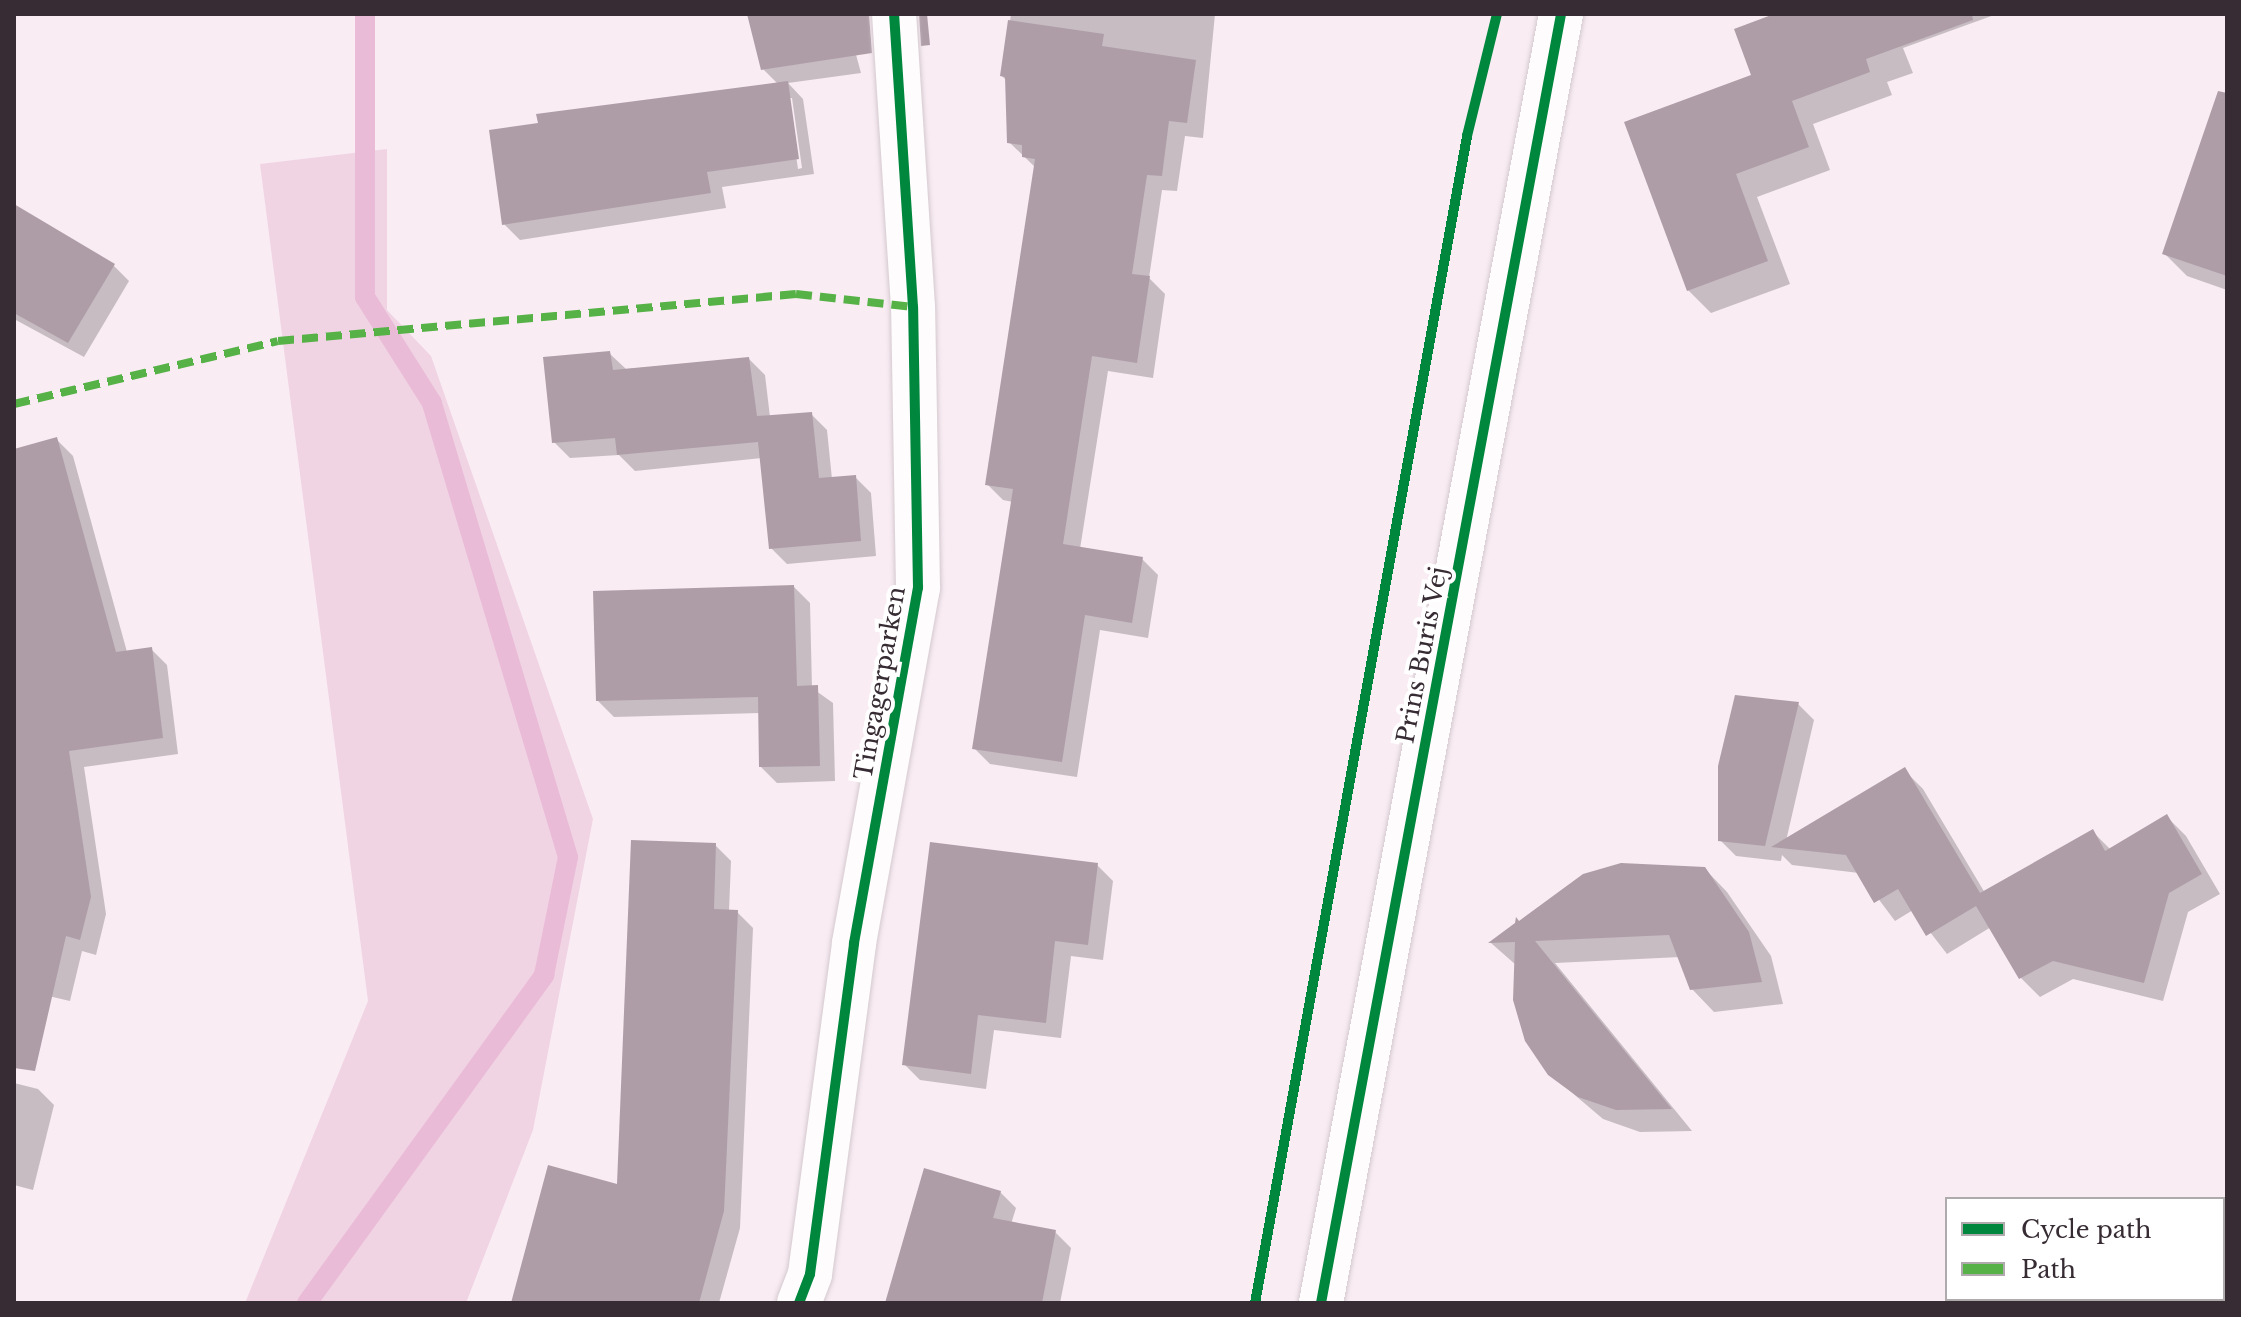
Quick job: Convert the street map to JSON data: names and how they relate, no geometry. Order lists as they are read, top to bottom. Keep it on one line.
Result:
{"streets":{"street":["Prins Buris Vej","Tingagerparken"]},"legend":["Cycle path","Path"]}
